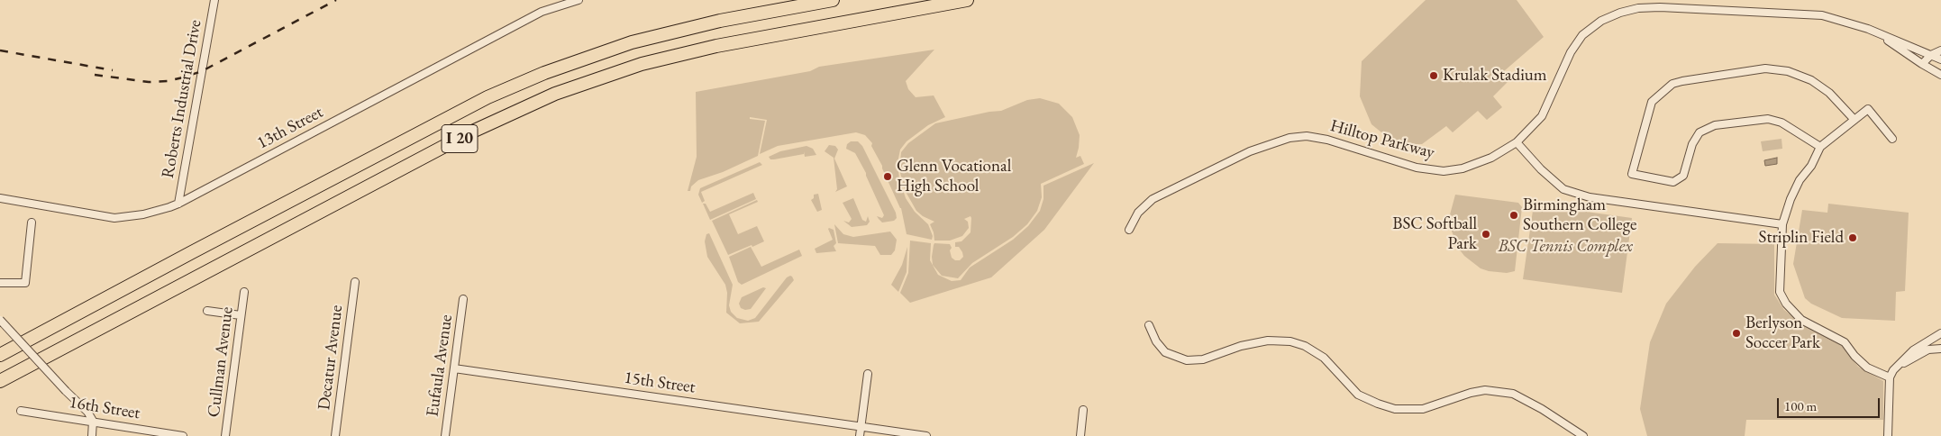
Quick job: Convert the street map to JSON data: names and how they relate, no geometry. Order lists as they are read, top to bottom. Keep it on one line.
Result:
{"streets":{"highway":["I 20"],"street":["Roberts Industrial Drive","13th Street","Hilltop Parkway","Decatur Avenue","Cullman Avenue","Eufaula Avenue","15th Street","16th Street"]},"crossings":[["Roberts Industrial Drive","13th Street"],["Eufaula Avenue","15th Street"]],"parks":["BSC Tennis Complex"],"places":["Krulak Stadium","Glenn Vocational High School","Birmingham Southern College","BSC Softball Park","Striplin Field","Berlyson Soccer Park"],"scale_bar":"100 m"}
